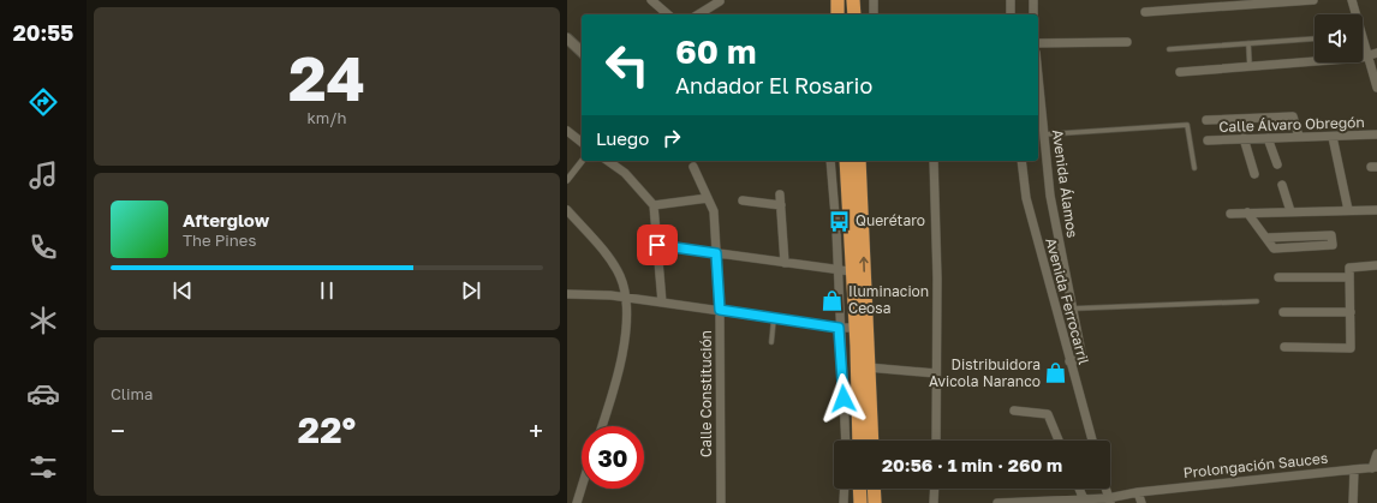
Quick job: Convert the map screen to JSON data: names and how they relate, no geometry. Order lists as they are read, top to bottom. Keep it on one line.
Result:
{"streets":{"street":["Calle Álvaro Obregón","Avenida Álamos","Avenida Ferrocarril","Calle Constitución","Prolongación Sauces"]},"crossings":[["Avenida Álamos","Avenida Ferrocarril"]],"places":{"bus stop":["Querétaro"],"shop":["Iluminacion Ceosa","Distribuidora Avicola Naranco"]},"page":{"tabs":"20:55","tile":[["24","km/h"],"Clima"],"turn":["60 m","Andador El Rosario"],"then":"Luego","song":["Afterglow","The Pines"],"heat":["−","22°","+"],"limit":"30","trip":"20:56 · 1 min · 260 m"}}
